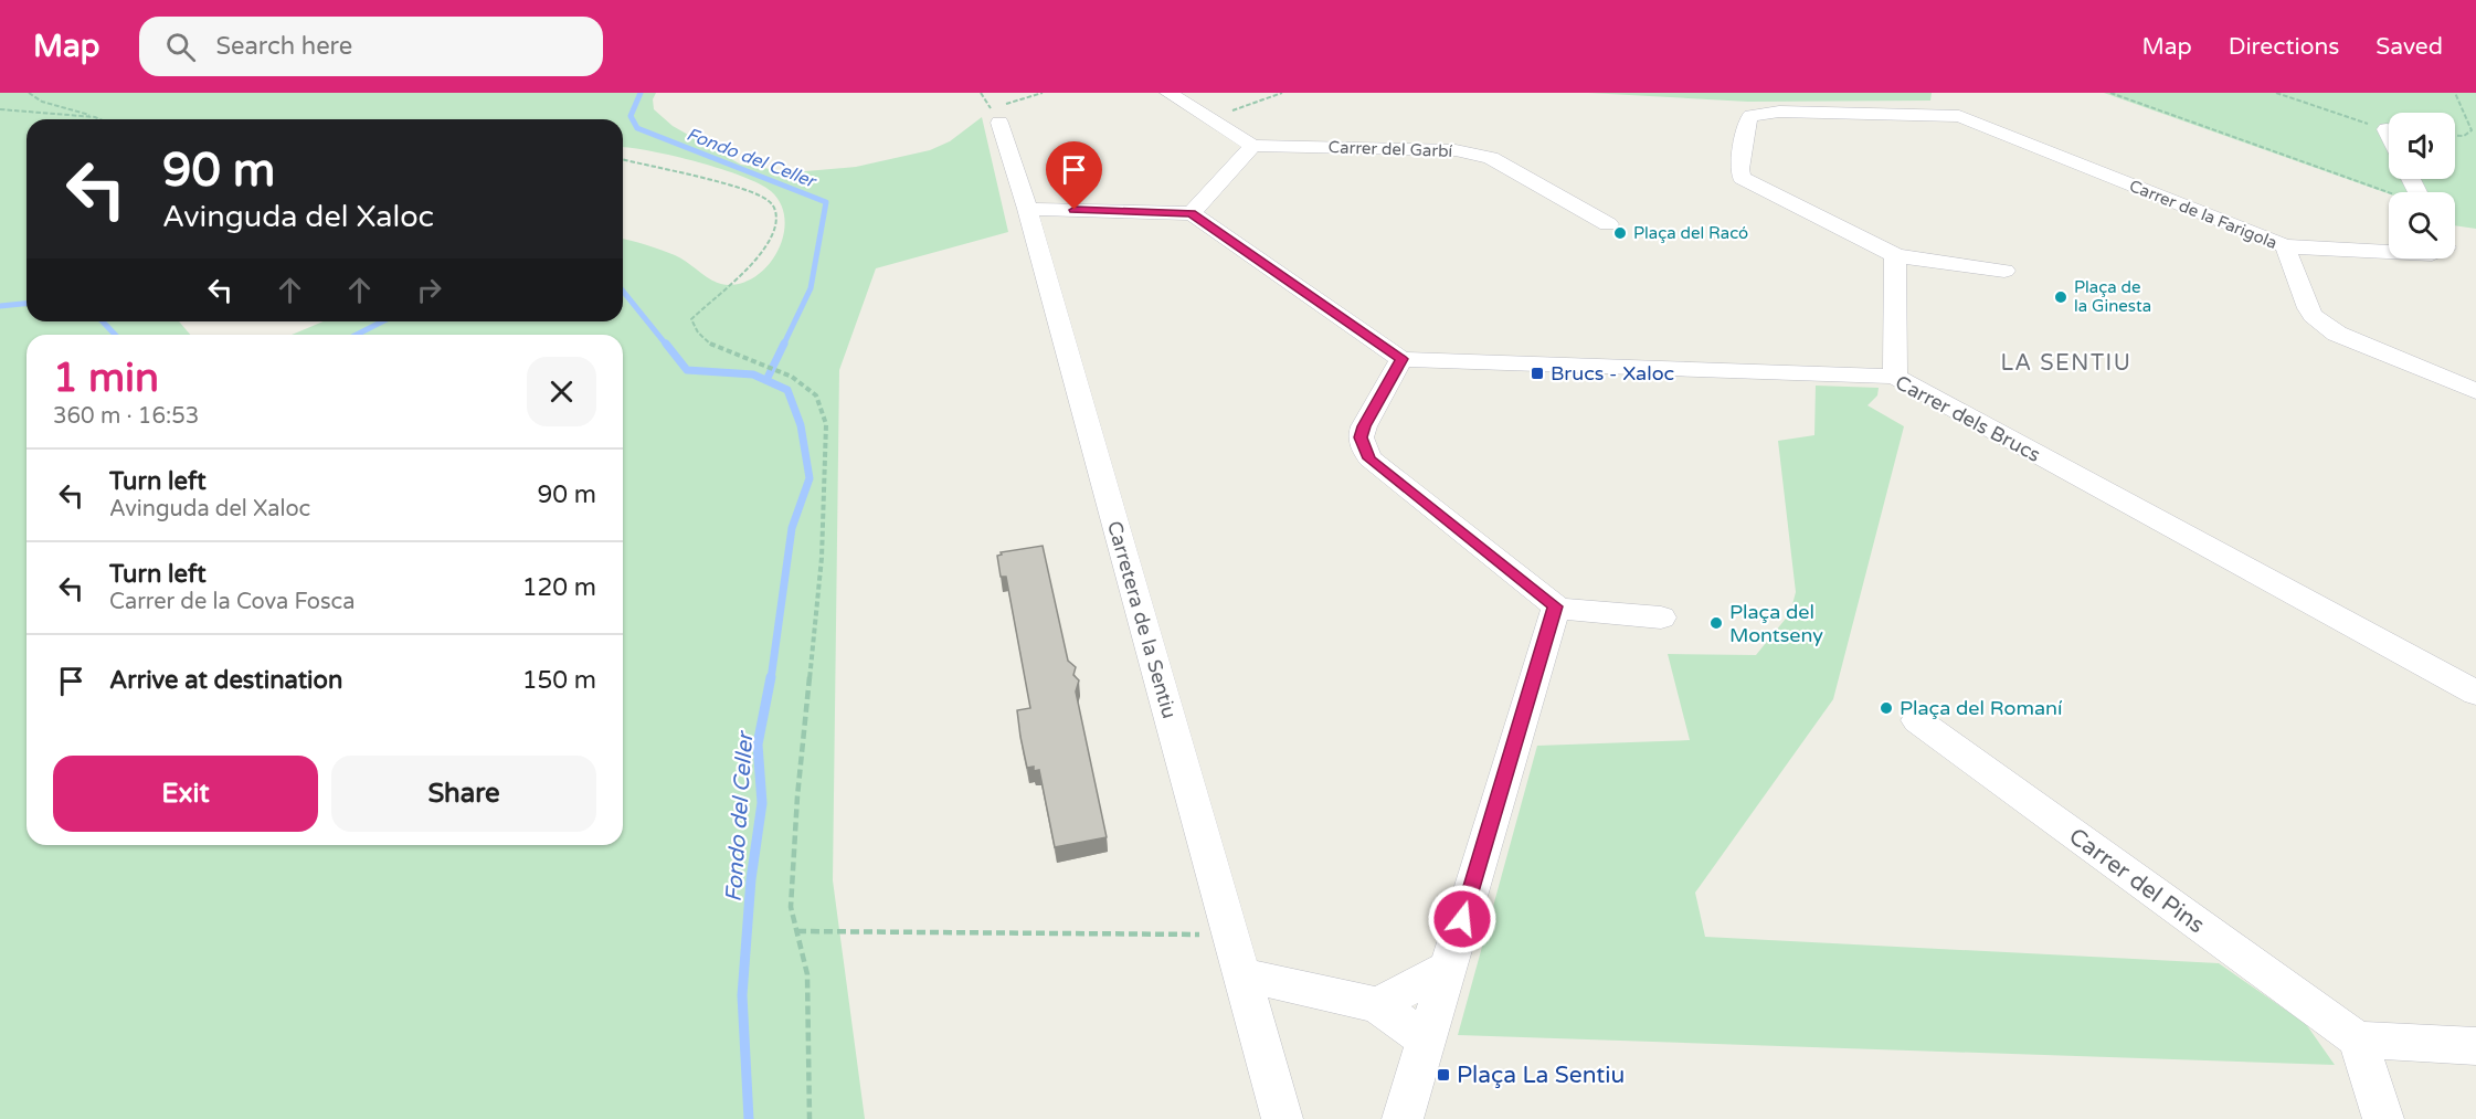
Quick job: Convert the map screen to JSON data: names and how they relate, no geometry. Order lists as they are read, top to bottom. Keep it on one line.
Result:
{"streets":{"street":["Carrer del Garbí","Carrer de la Farigola","Carrer dels Brucs","Carretera de la Sentiu","Carrer del Pins"]},"districts":["LA SENTIU"],"water":["Fondo del Celler"],"places":{"other":["Plaça del Racó","Plaça de la Ginesta","Plaça del Montseny","Plaça del Romaní"],"transit":["Brucs - Xaloc","Plaça La Sentiu"]},"page":{"header":"Map","search":"Search here","nav":["Map","Directions","Saved"],"turn":["90 m","Avinguda del Xaloc"],"heading":["1 min","360 m · 16:53"],"list":[{"name":"Turn left","note":"Avinguda del Xaloc","value":"90 m"},{"name":"Turn left","note":"Carrer de la Cova Fosca","value":"120 m"},{"name":"Arrive at destination","value":"150 m"}],"buttons":["Exit","Share"]}}
